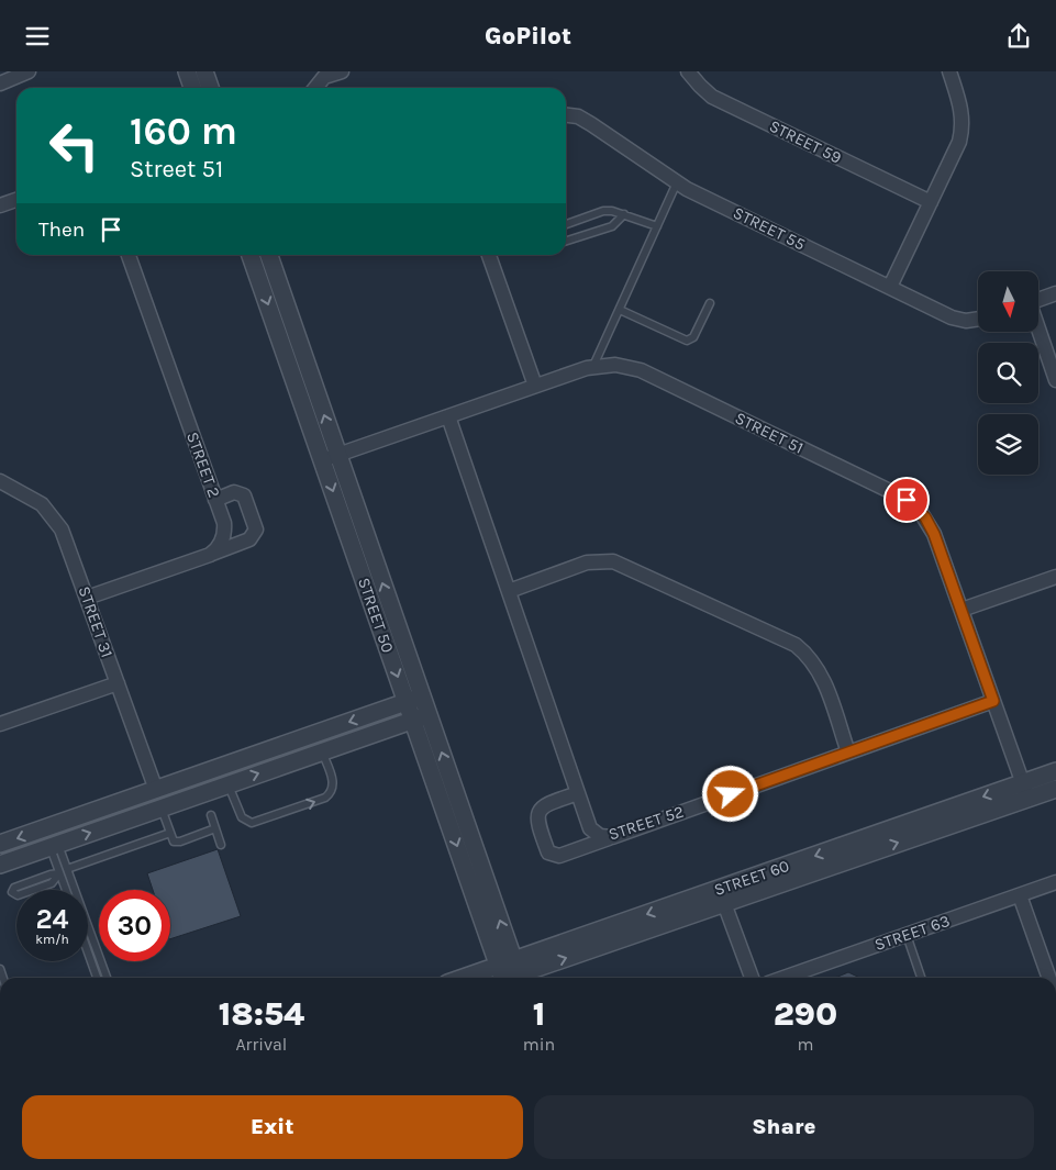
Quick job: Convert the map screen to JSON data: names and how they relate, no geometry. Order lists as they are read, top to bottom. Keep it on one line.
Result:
{"streets":{"street":["STREET 59","STREET 55","STREET 51","STREET 2","STREET 50","STREET 31","STREET 52","STREET 60","STREET 63"]},"crossings":[["STREET 51","STREET 50"],["STREET 51","STREET 52"],["STREET 51","STREET 60"],["STREET 50","STREET 60"]],"north":"bottom","page":{"header":"GoPilot","turn":["160 m","Street 51"],"then":"Then","speed":"24 km/h","limit":"30","eta":["18:54","Arrival","1","min","290","m"],"buttons":["Exit","Share"]}}
